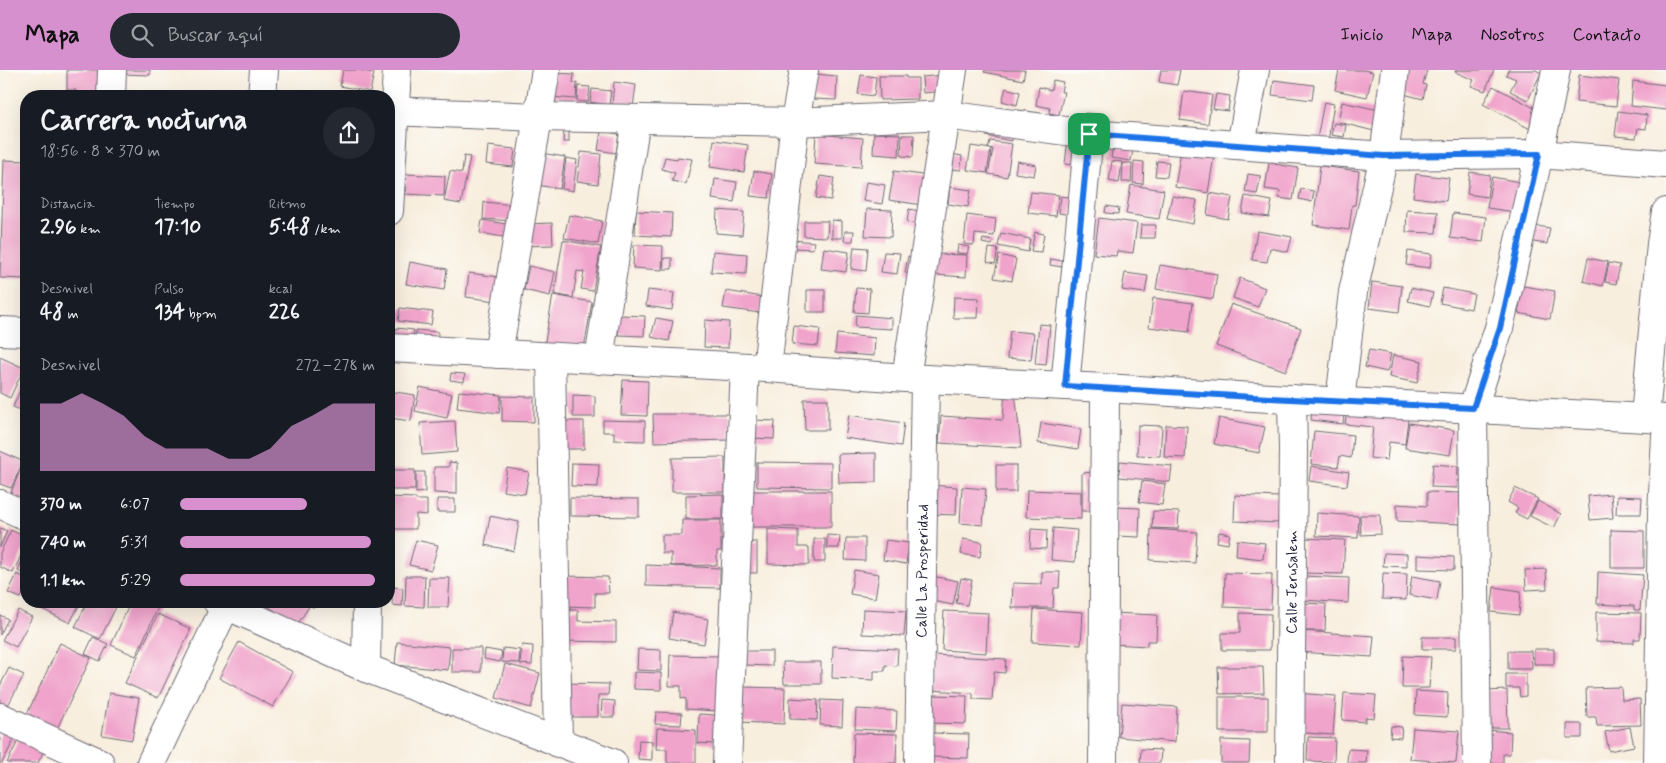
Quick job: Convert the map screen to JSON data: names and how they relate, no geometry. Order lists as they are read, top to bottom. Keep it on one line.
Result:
{"streets":{"street":["Calle La Prosperidad","Calle Jerusalem"]},"page":{"header":"Mapa","search":"Buscar aquí","nav":["Inicio","Mapa","Nosotros","Contacto"],"heading":["Carrera nocturna","18:56 · 8 × 370 m"],"stats":[["Distancia","2.96 km"],["Tiempo","17:10"],["Ritmo","5:48 /km"],["Desnivel","48 m"],["Pulso","134 bpm"],["kcal","226"]],"chart":["Desnivel","272–278 m"],"list":[{"name":"370 m","note":"6:07"},{"name":"740 m","note":"5:31"},{"name":"1.1 km","note":"5:29"}]}}
